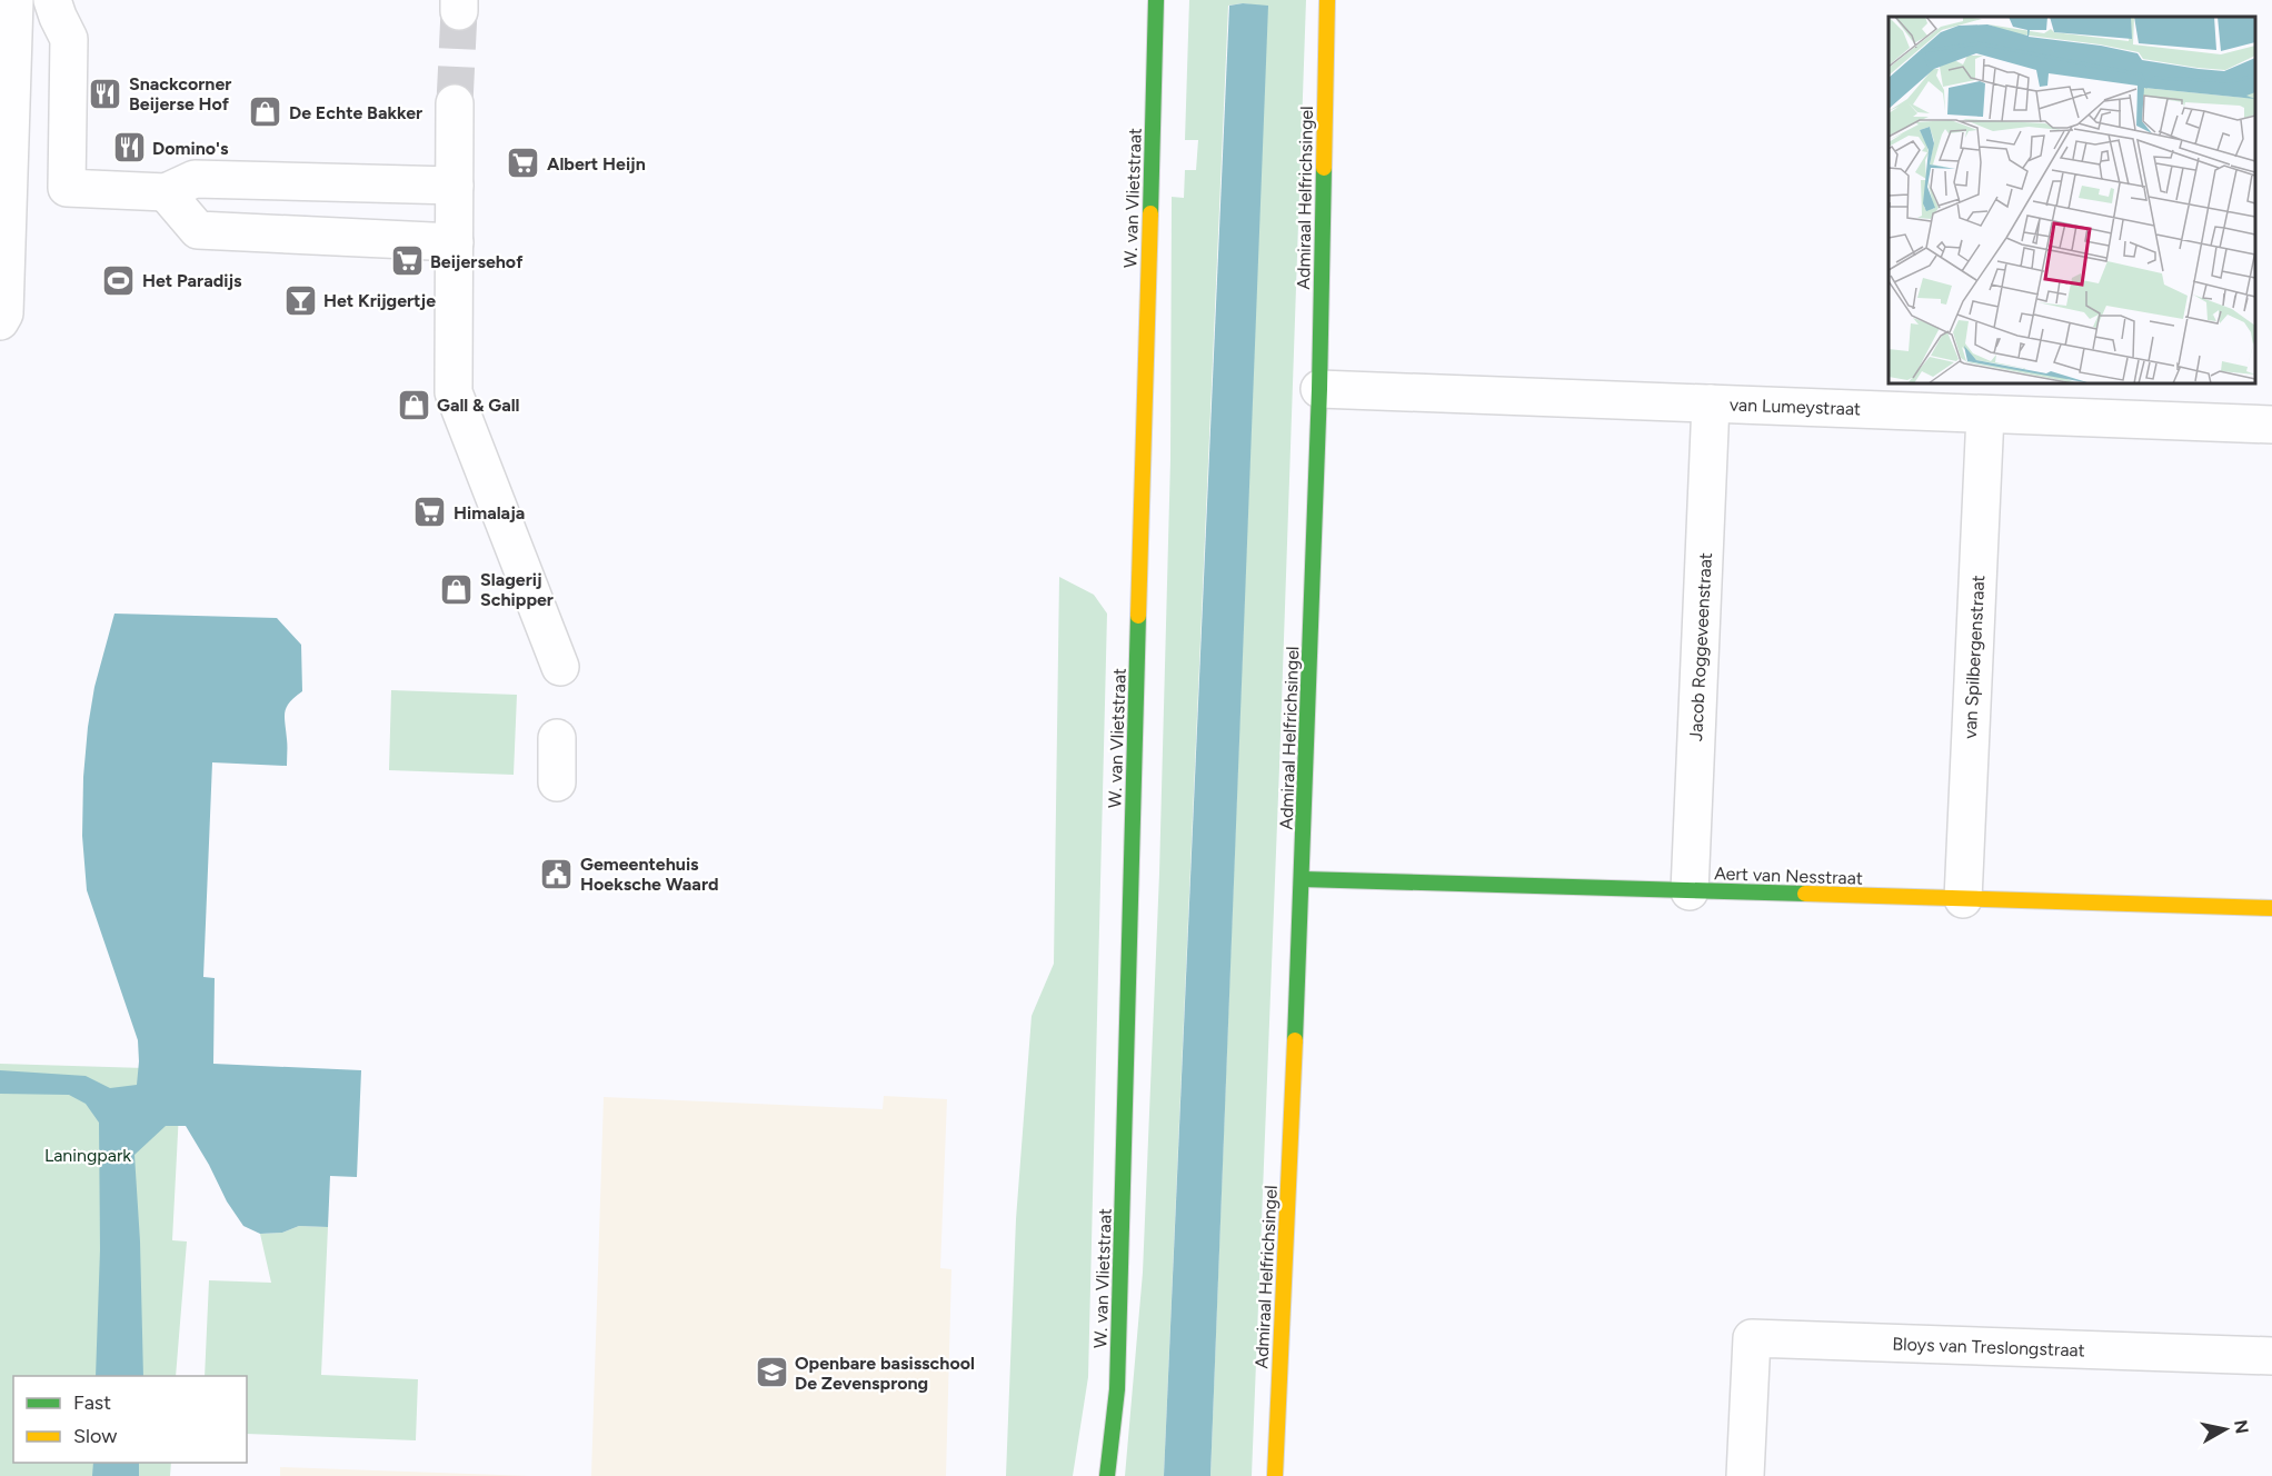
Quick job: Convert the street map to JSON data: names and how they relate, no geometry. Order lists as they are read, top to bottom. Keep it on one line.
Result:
{"streets":{"street":["W. van Vlietstraat","Admiraal Helfrichsingel","van Lumeystraat","Jacob Roggeveenstraat","van Spilbergenstraat","Aert van Nesstraat","Bloys van Treslongstraat"]},"crossings":[["Admiraal Helfrichsingel","van Lumeystraat"],["Admiraal Helfrichsingel","Aert van Nesstraat"],["van Lumeystraat","Jacob Roggeveenstraat"],["van Lumeystraat","van Spilbergenstraat"],["Jacob Roggeveenstraat","Aert van Nesstraat"],["van Spilbergenstraat","Aert van Nesstraat"]],"parks":["Laningpark"],"places":{"restaurant":["Snackcorner Beijerse Hof","Domino's"],"shop":["De Echte Bakker","Gall & Gall","Slagerij Schipper"],"supermarket":["Albert Heijn","Beijersehof","Himalaja"],"sports":["Het Paradijs"],"bar":["Het Krijgertje"],"public building":["Gemeentehuis Hoeksche Waard"],"school or university":["Openbare basisschool De Zevensprong"]},"legend":["Fast","Slow"],"north":"right"}
